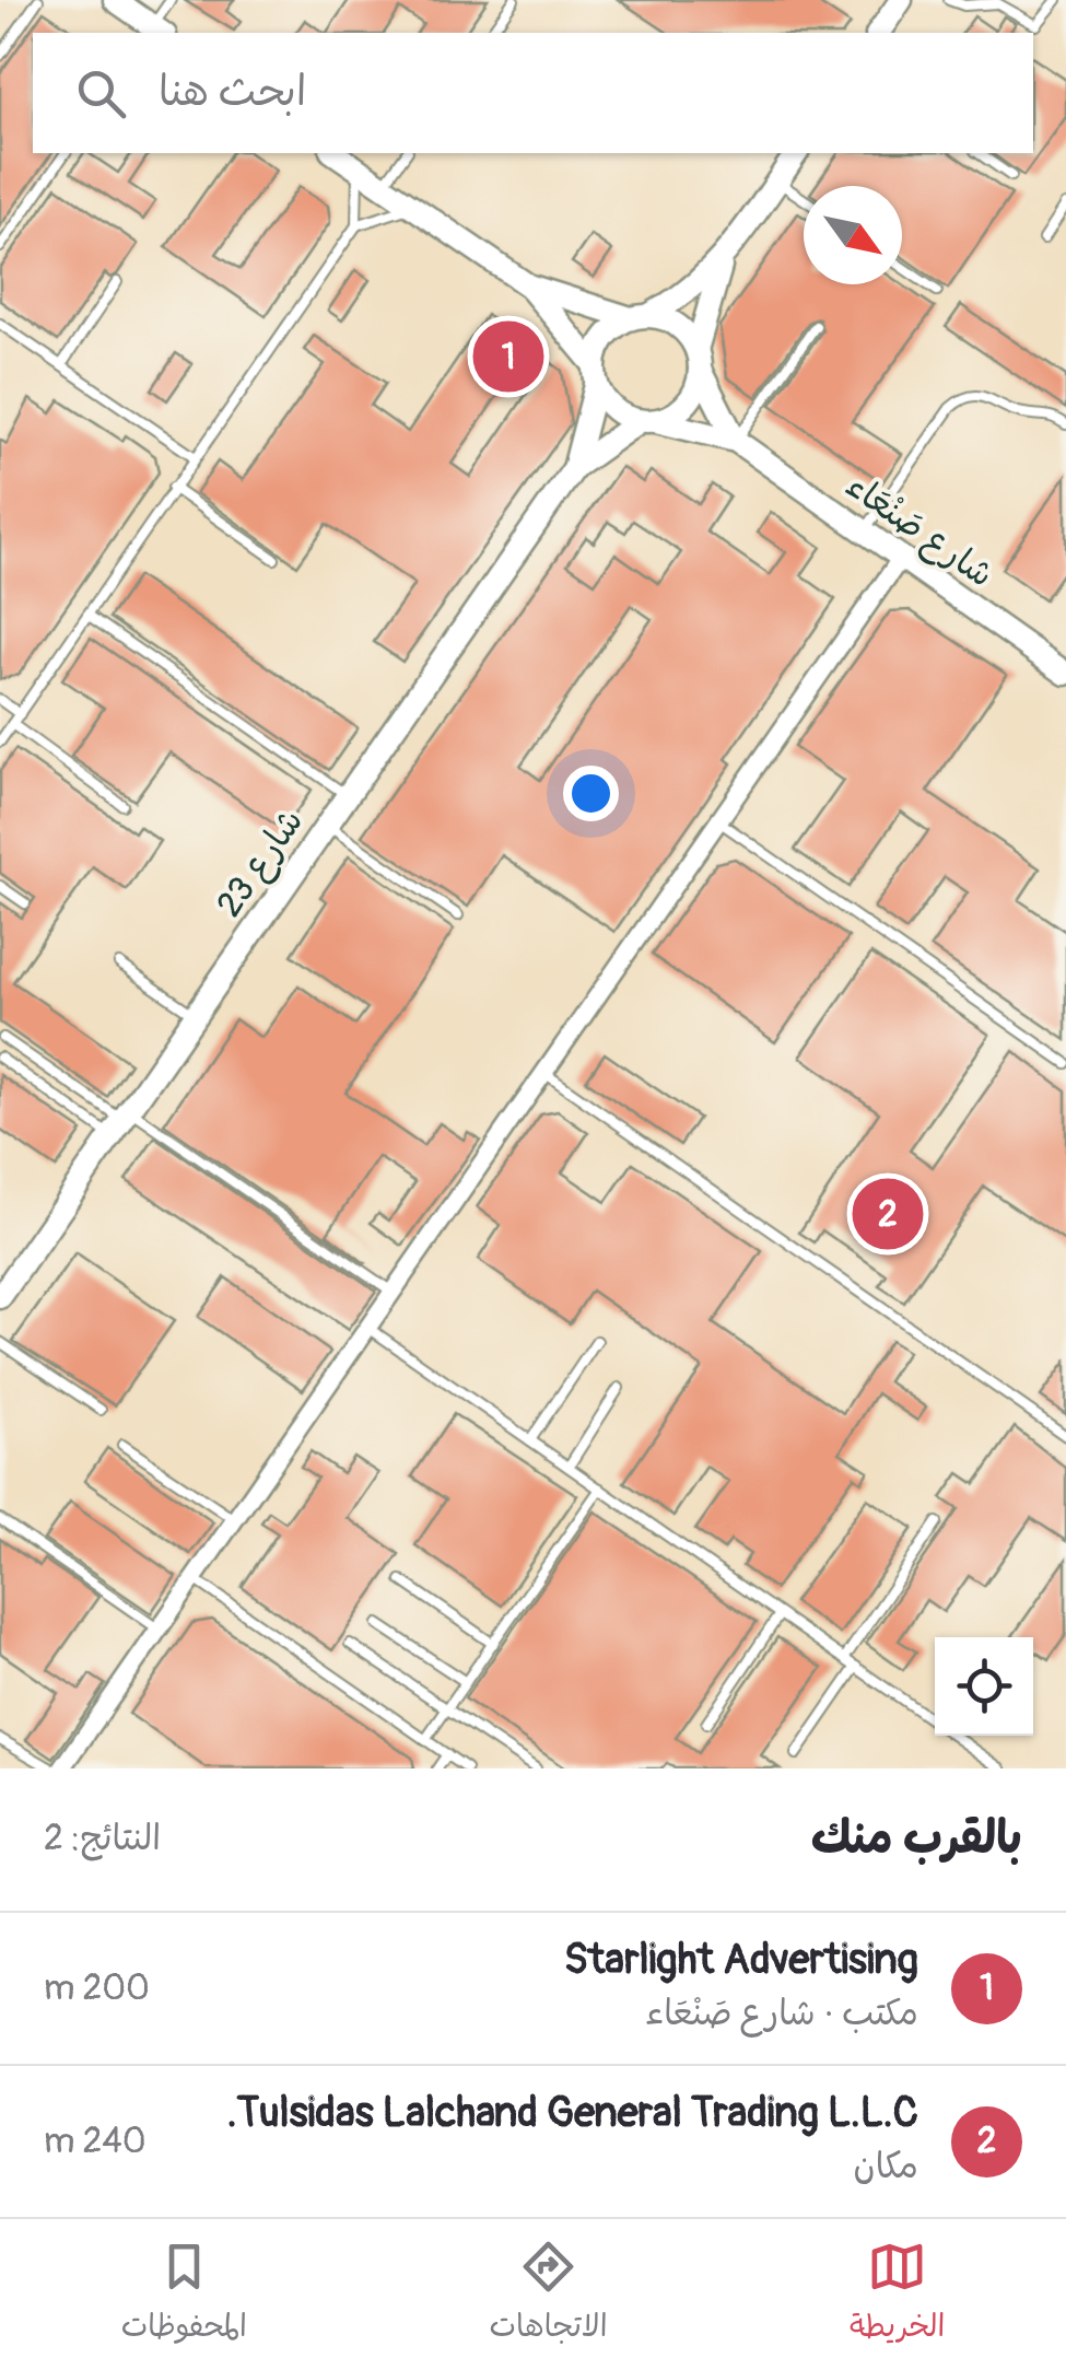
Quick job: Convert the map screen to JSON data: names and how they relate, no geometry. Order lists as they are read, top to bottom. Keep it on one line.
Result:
{"streets":{"street":["شارع صَنْعَاء","شارع 23"]},"crossings":[["شارع صَنْعَاء","شارع 23"]],"north":"bottom right","page":{"search":"ابحث هنا","pins":["1","2"],"heading":["بالقرب منك","النتائج: 2"],"list":[{"mark":"1","name":"Starlight Advertising","note":"مكتب · شارع صَنْعَاء","value":"200 m"},{"mark":"2","name":"Tulsidas Lalchand General Trading L.L.C.","note":"مكان","value":"240 m"}],"nav":["الخريطة","الاتجاهات","المحفوظات"]}}
